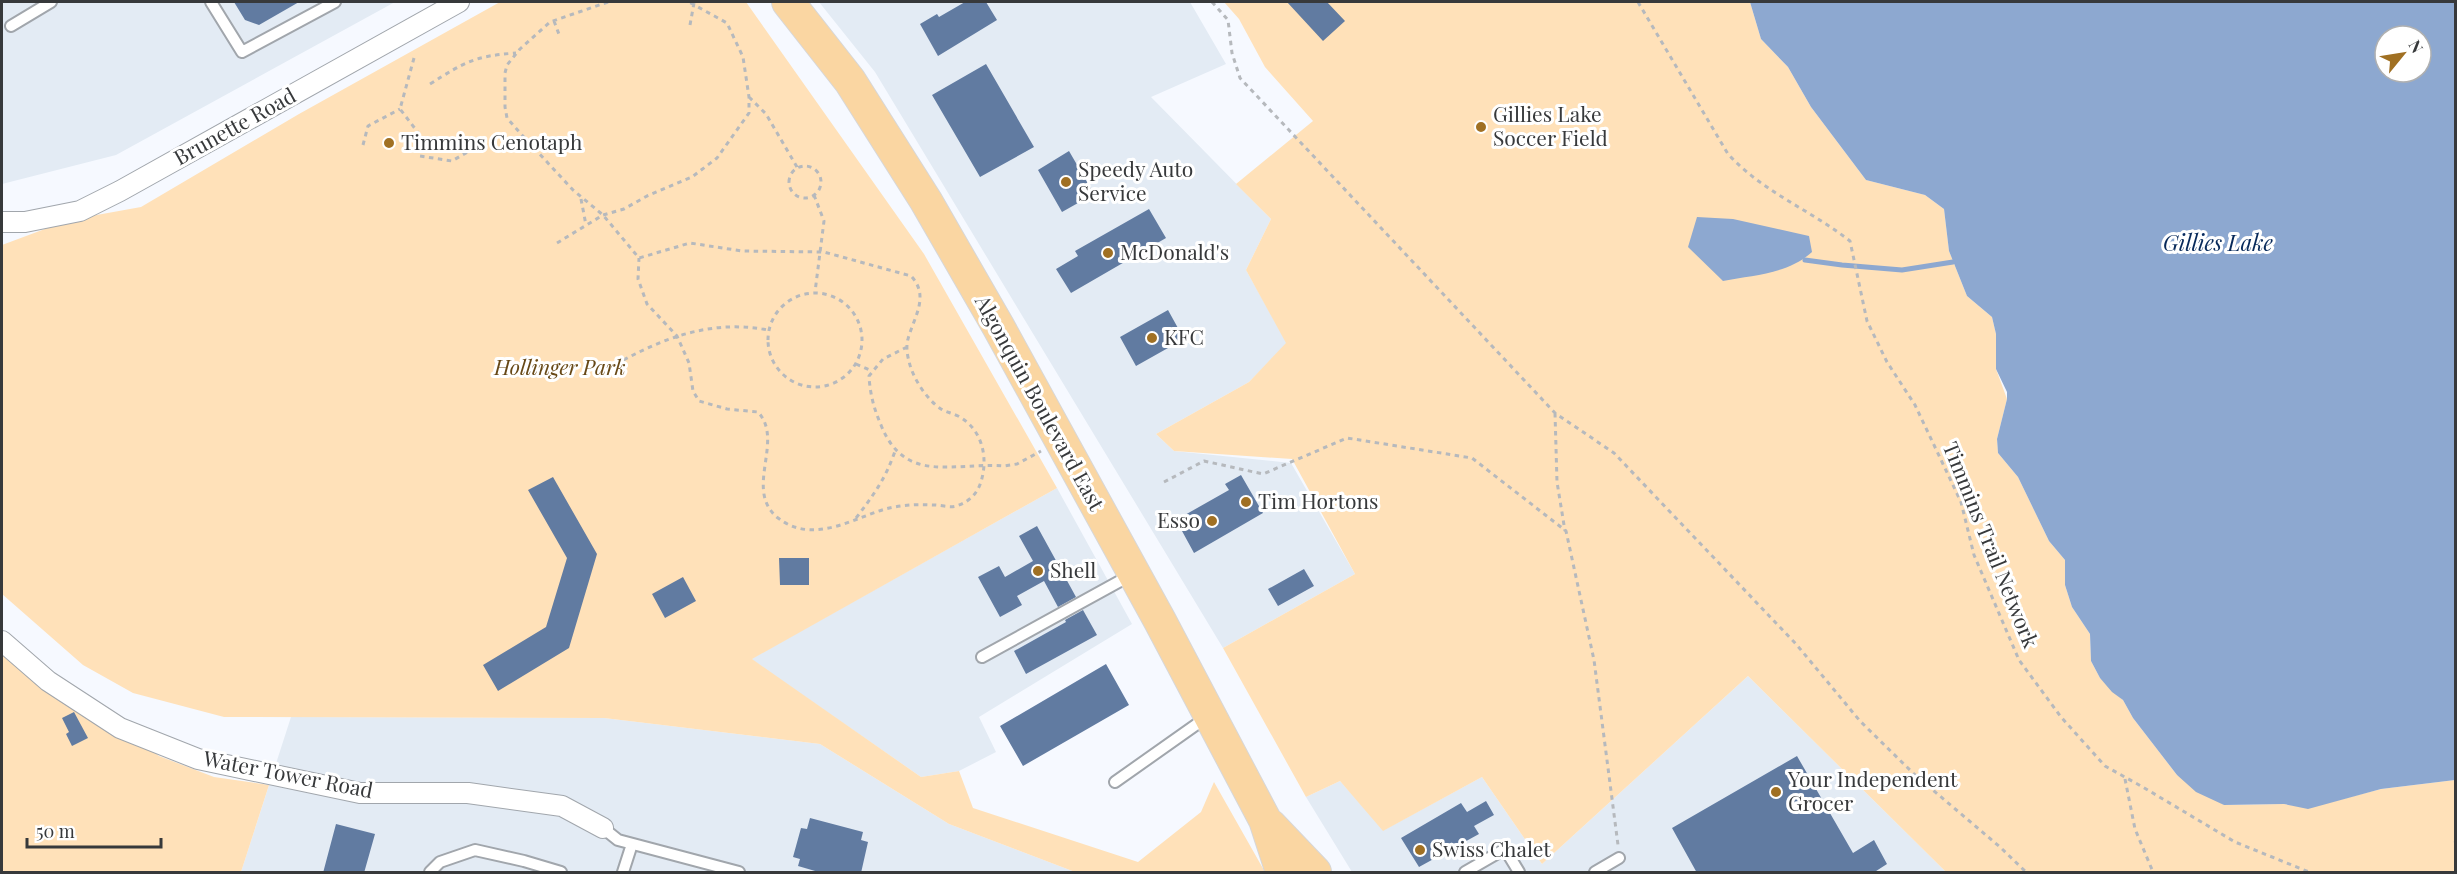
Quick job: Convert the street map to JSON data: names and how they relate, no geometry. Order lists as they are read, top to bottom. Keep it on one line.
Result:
{"streets":{"main road":["Algonquin Boulevard East"],"street":["Brunette Road","Water Tower Road"],"path":["Timmins Trail Network"]},"water":["Gillies Lake"],"parks":["Hollinger Park"],"places":["Gillies Lake Soccer Field","Timmins Cenotaph","Speedy Auto Service","McDonald's","KFC","Tim Hortons","Esso","Shell","Your Independent Grocer","Swiss Chalet"],"scale_bar":"50 m","north":"top right"}
